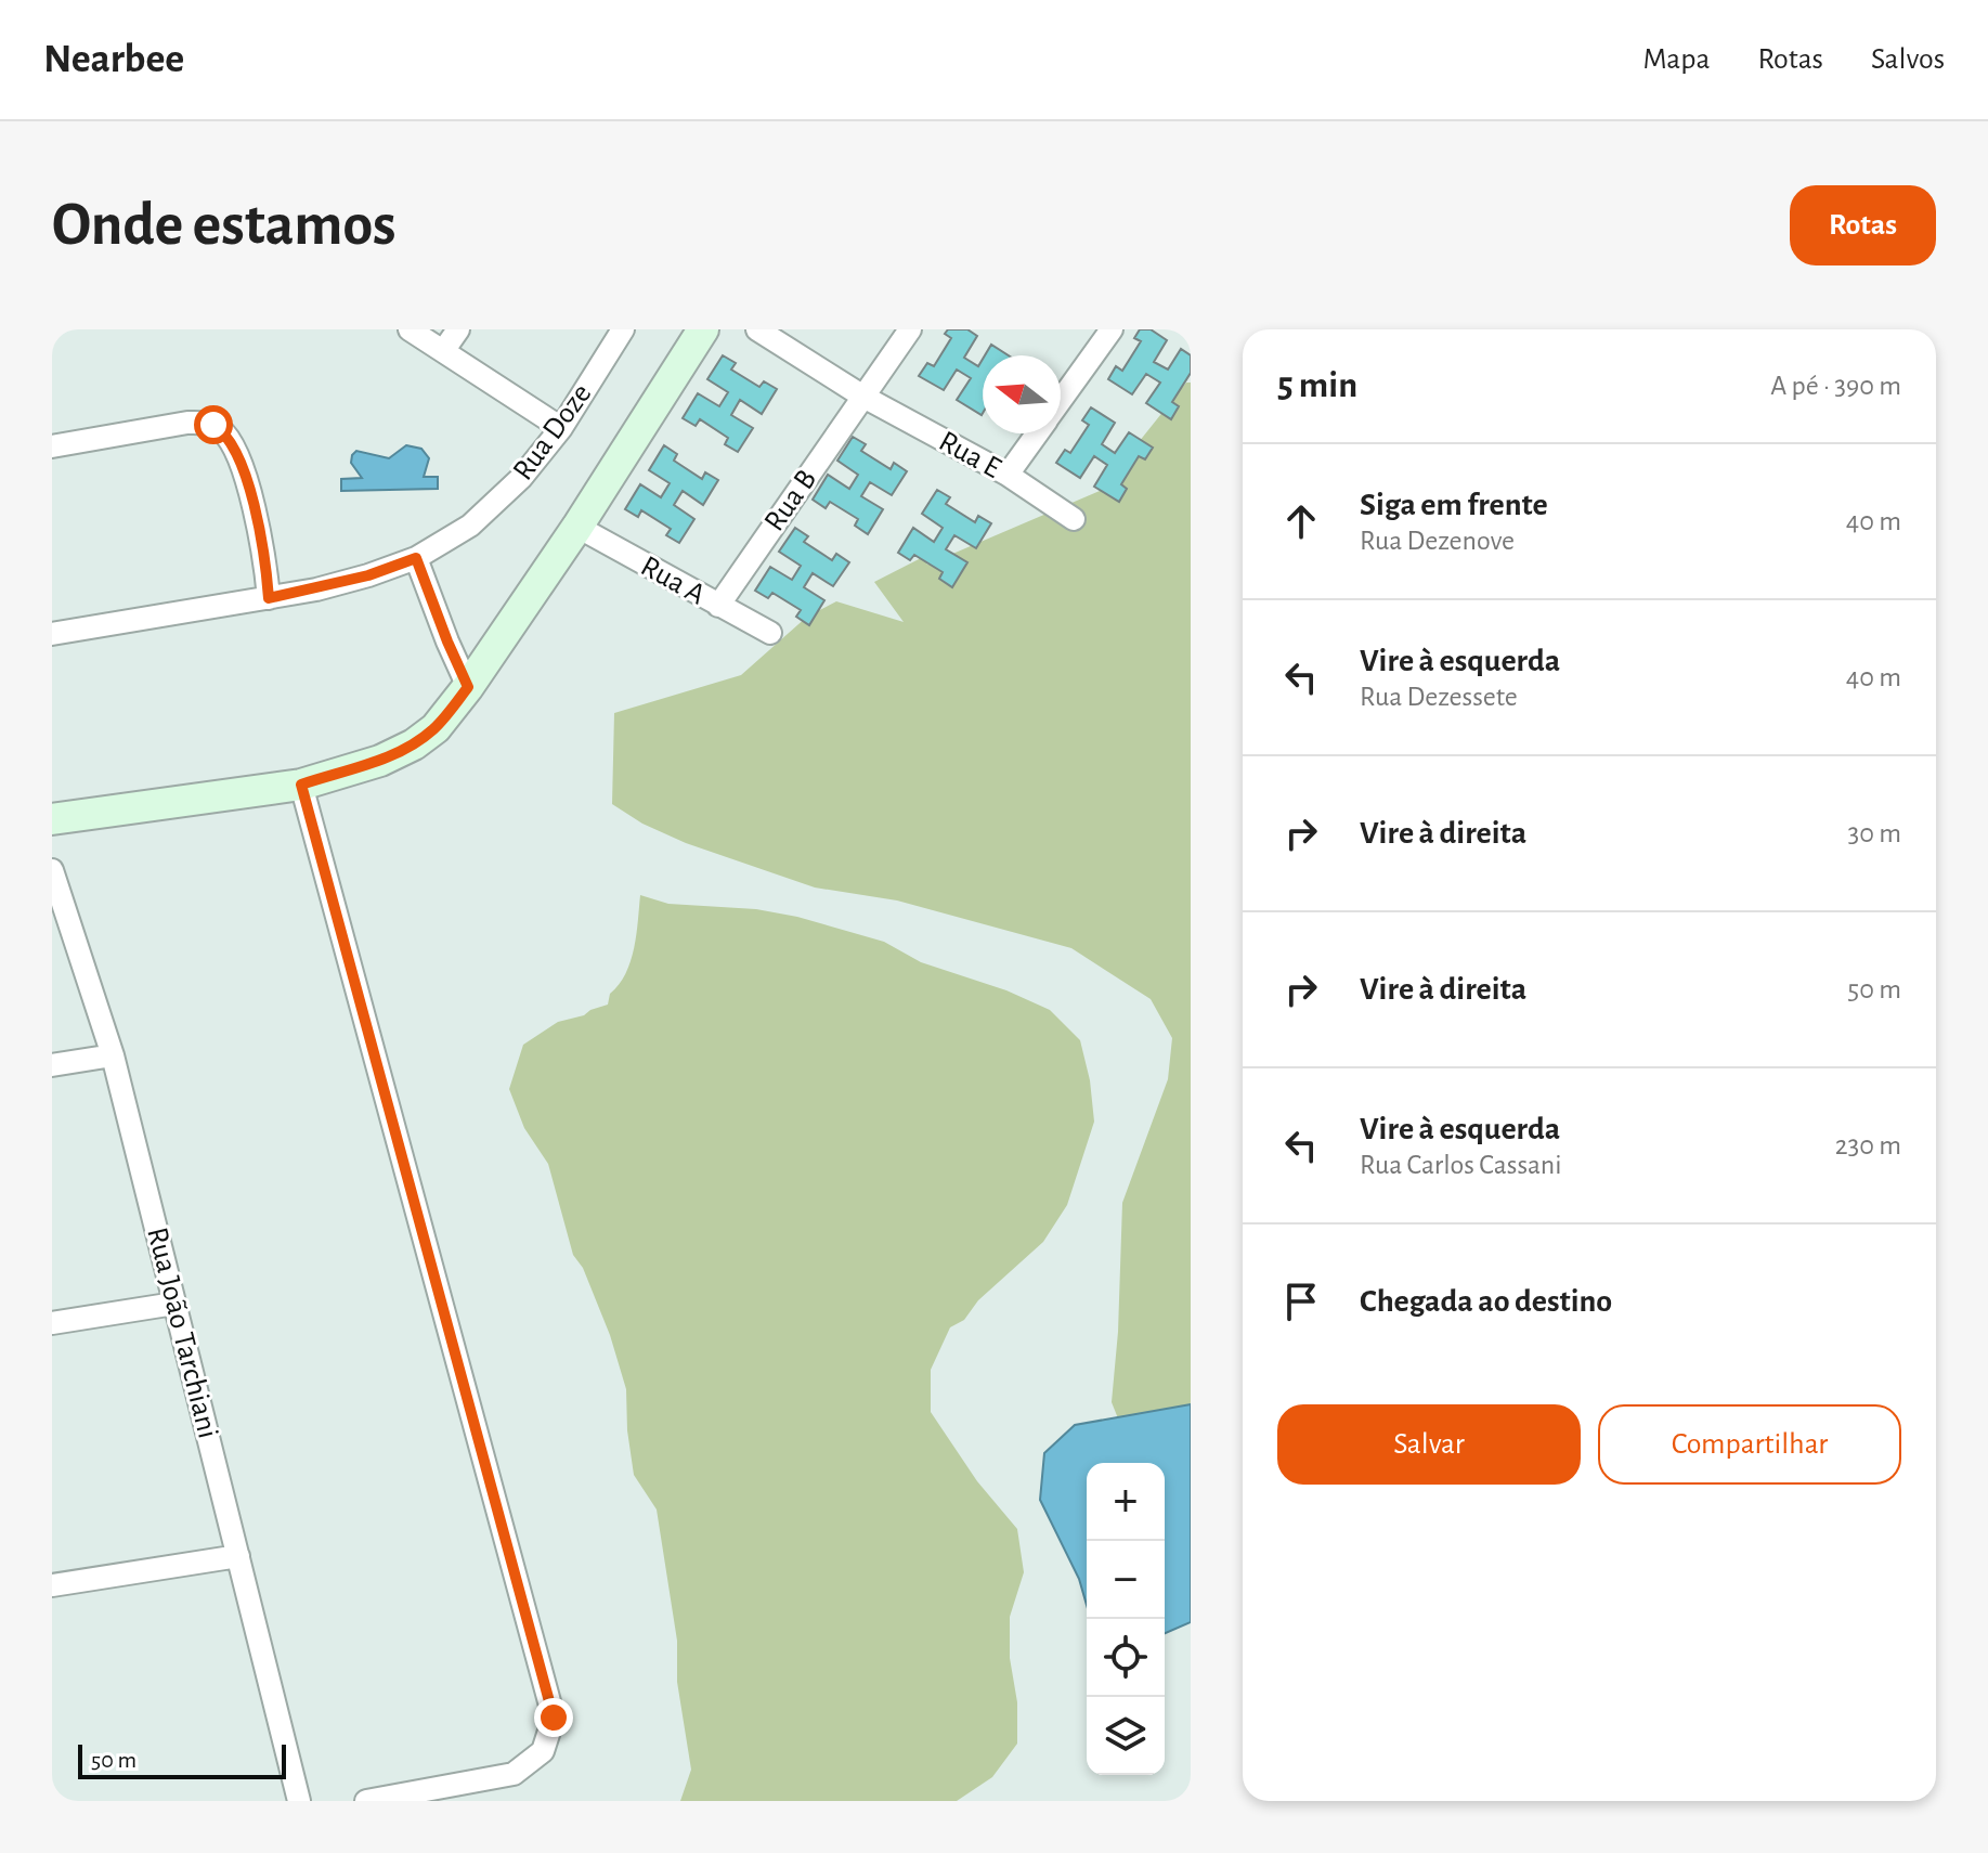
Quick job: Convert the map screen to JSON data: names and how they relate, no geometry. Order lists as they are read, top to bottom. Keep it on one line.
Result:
{"streets":{"street":["Rua Doze","Rua E","Rua B","Rua A","Rua João Tarchiani"]},"crossings":[["Rua E","Rua B"],["Rua B","Rua A"]],"scale_bar":"50 m","north":"left","page":{"header":"Nearbee","nav":["Mapa","Rotas","Salvos"],"buttons":["Rotas",["Salvar","Compartilhar"]],"title":"Onde estamos","heading":["5 min","A pé · 390 m"],"list":[["Siga em frente","Rua Dezenove","40 m"],["Vire à esquerda","Rua Dezessete","40 m"],["Vire à direita","30 m"],["Vire à direita","50 m"],["Vire à esquerda","Rua Carlos Cassani","230 m"],"Chegada ao destino"],"map_buttons":["+","−"],"scale":"50 m"}}
